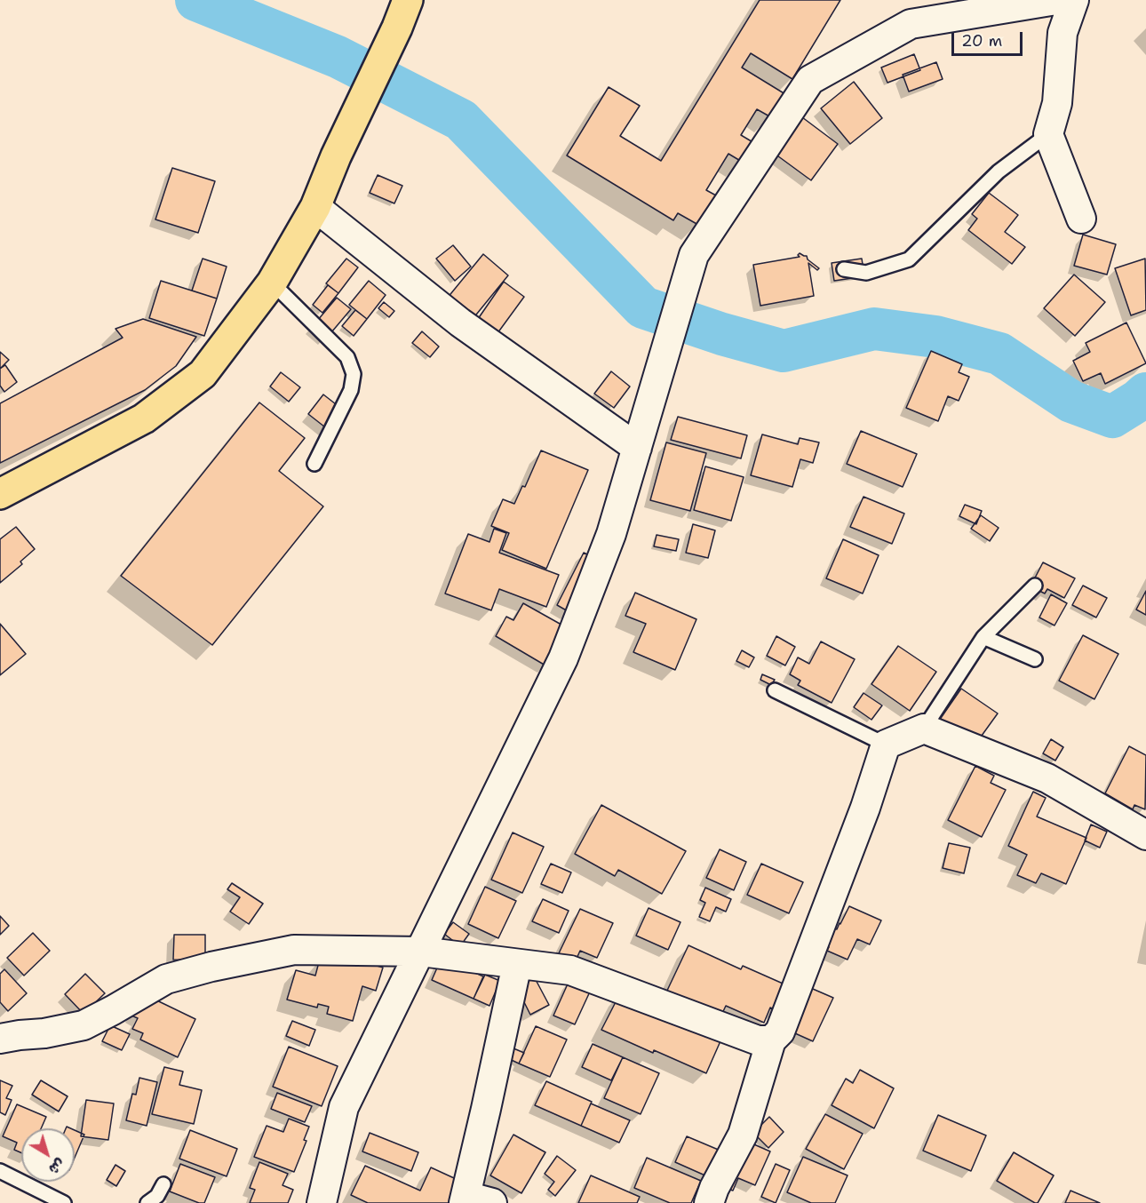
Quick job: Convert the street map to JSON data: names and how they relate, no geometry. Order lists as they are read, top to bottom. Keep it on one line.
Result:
{"scale_bar":"20 m","north":"bottom right"}
